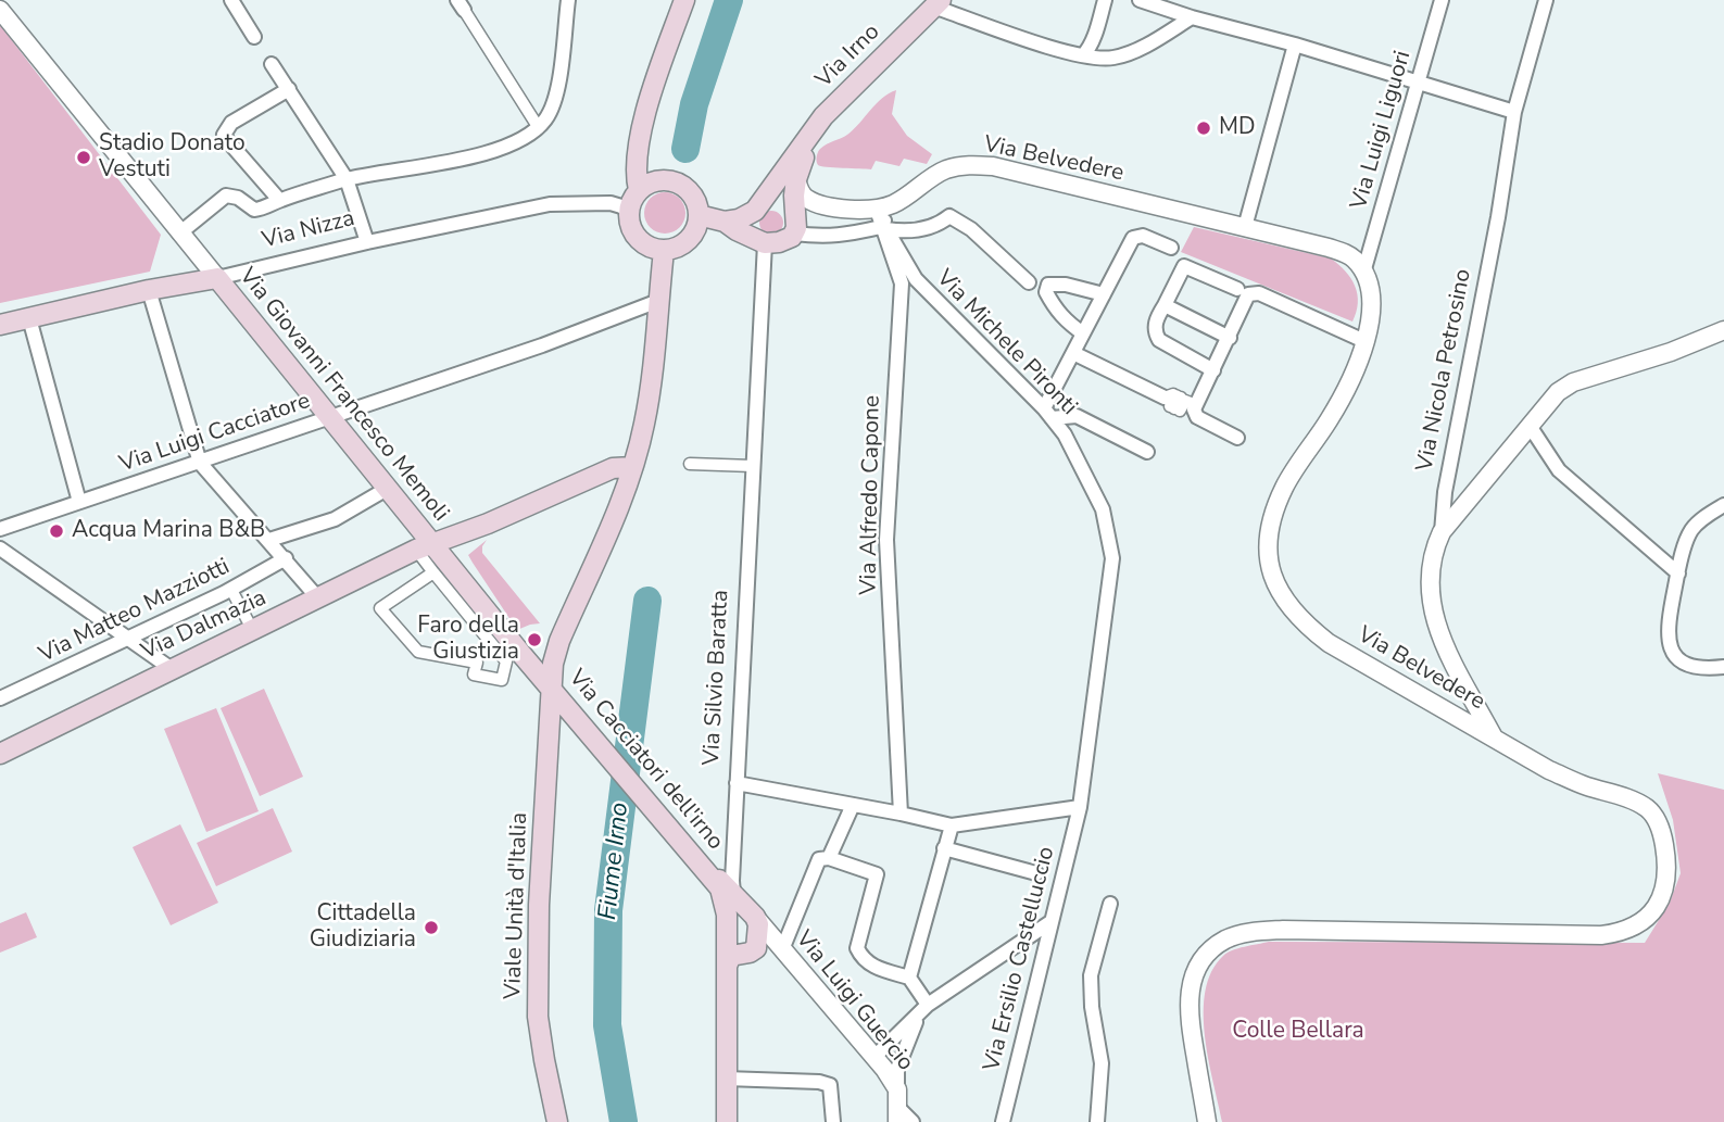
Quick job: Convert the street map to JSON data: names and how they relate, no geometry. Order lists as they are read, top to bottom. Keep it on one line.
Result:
{"streets":{"main road":["Via Irno","Via Nizza","Via Giovanni Francesco Memoli","Via Dalmazia","Via Silvio Baratta","Via Cacciatori dell'irno","Viale Unità d'Italia"],"street":["Via Luigi Liguori","Via Belvedere","Via Michele Pironti","Via Nicola Petrosino","Via Luigi Cacciatore","Via Alfredo Capone","Via Matteo Mazziotti","Via Ersilio Castelluccio","Via Luigi Guercio"]},"crossings":[["Via Irno","Via Belvedere"],["Via Luigi Liguori","Via Belvedere"],["Via Belvedere","Via Michele Pironti"],["Via Belvedere","Via Nicola Petrosino"],["Via Belvedere","Via Alfredo Capone"],["Via Nizza","Via Giovanni Francesco Memoli"],["Via Nizza","Viale Unità d'Italia"],["Via Michele Pironti","Via Alfredo Capone"],["Via Michele Pironti","Via Ersilio Castelluccio"],["Via Giovanni Francesco Memoli","Via Luigi Cacciatore"],["Via Giovanni Francesco Memoli","Via Dalmazia"],["Via Giovanni Francesco Memoli","Via Cacciatori dell'irno"],["Via Luigi Cacciatore","Viale Unità d'Italia"],["Via Dalmazia","Via Cacciatori dell'irno"],["Via Dalmazia","Viale Unità d'Italia"],["Via Silvio Baratta","Via Cacciatori dell'irno"],["Via Cacciatori dell'irno","Viale Unità d'Italia"]],"water":["Fiume Irno"],"parks":["Colle Bellara"],"places":["MD","Stadio Donato Vestuti","Acqua Marina B&B","Faro della Giustizia","Cittadella Giudiziaria"]}
